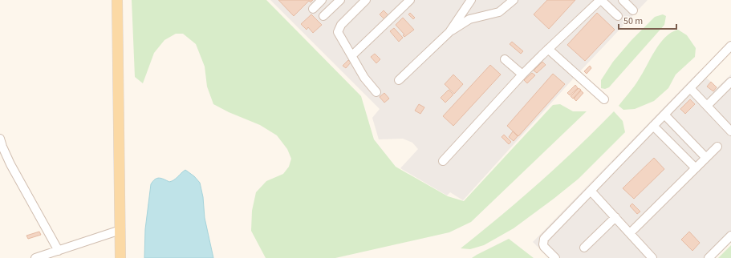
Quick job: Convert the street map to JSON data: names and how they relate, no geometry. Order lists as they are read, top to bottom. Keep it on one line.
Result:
{"scale_bar":"50 m"}
